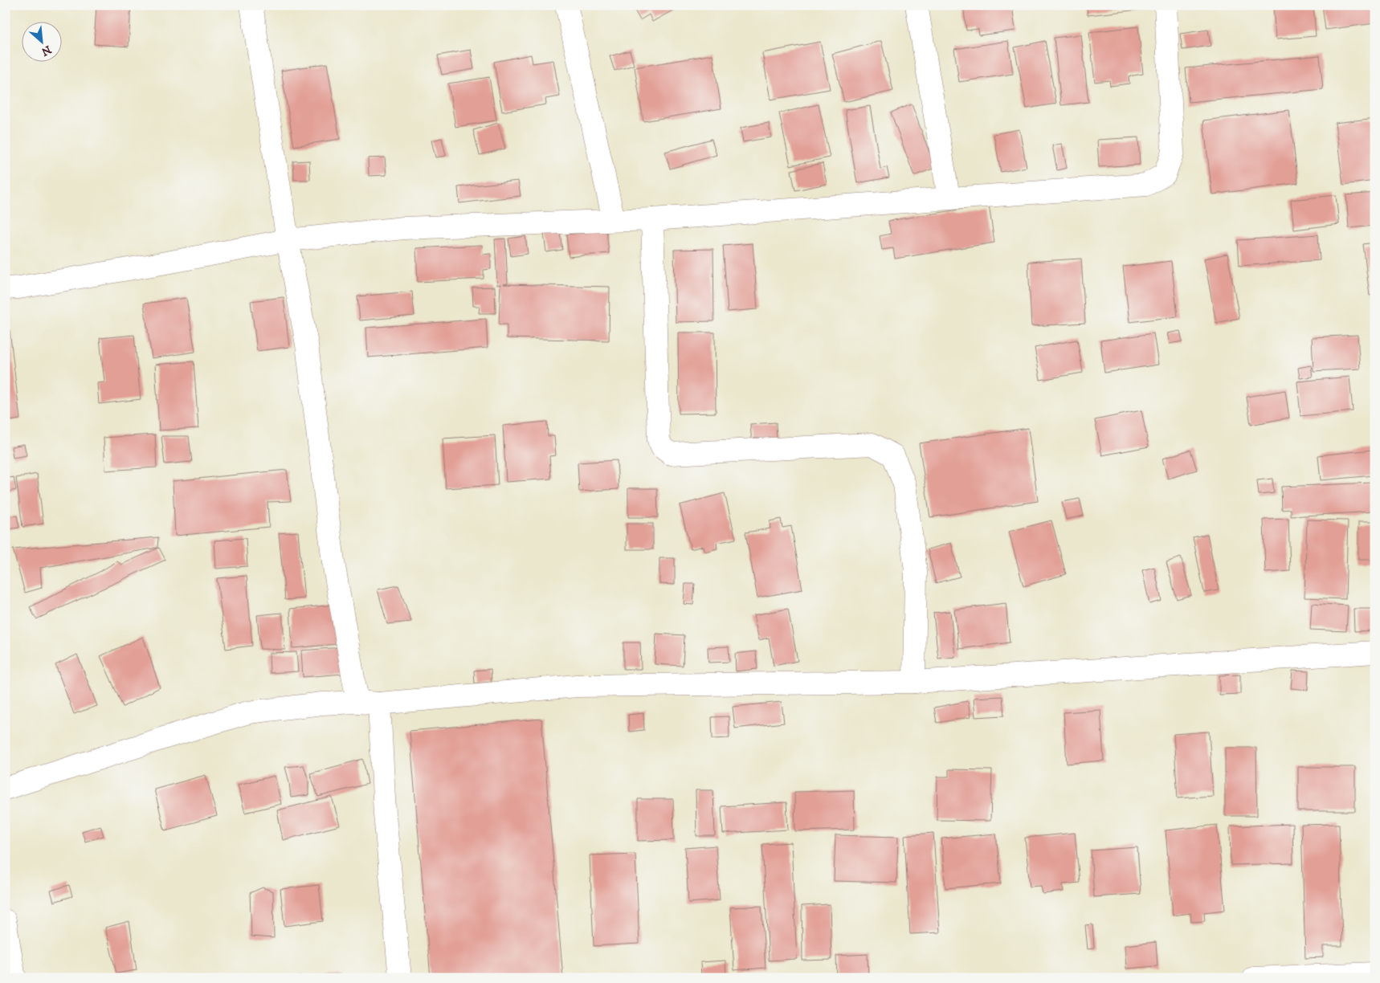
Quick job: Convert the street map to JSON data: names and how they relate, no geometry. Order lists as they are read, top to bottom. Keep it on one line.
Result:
{"north":"bottom right"}
